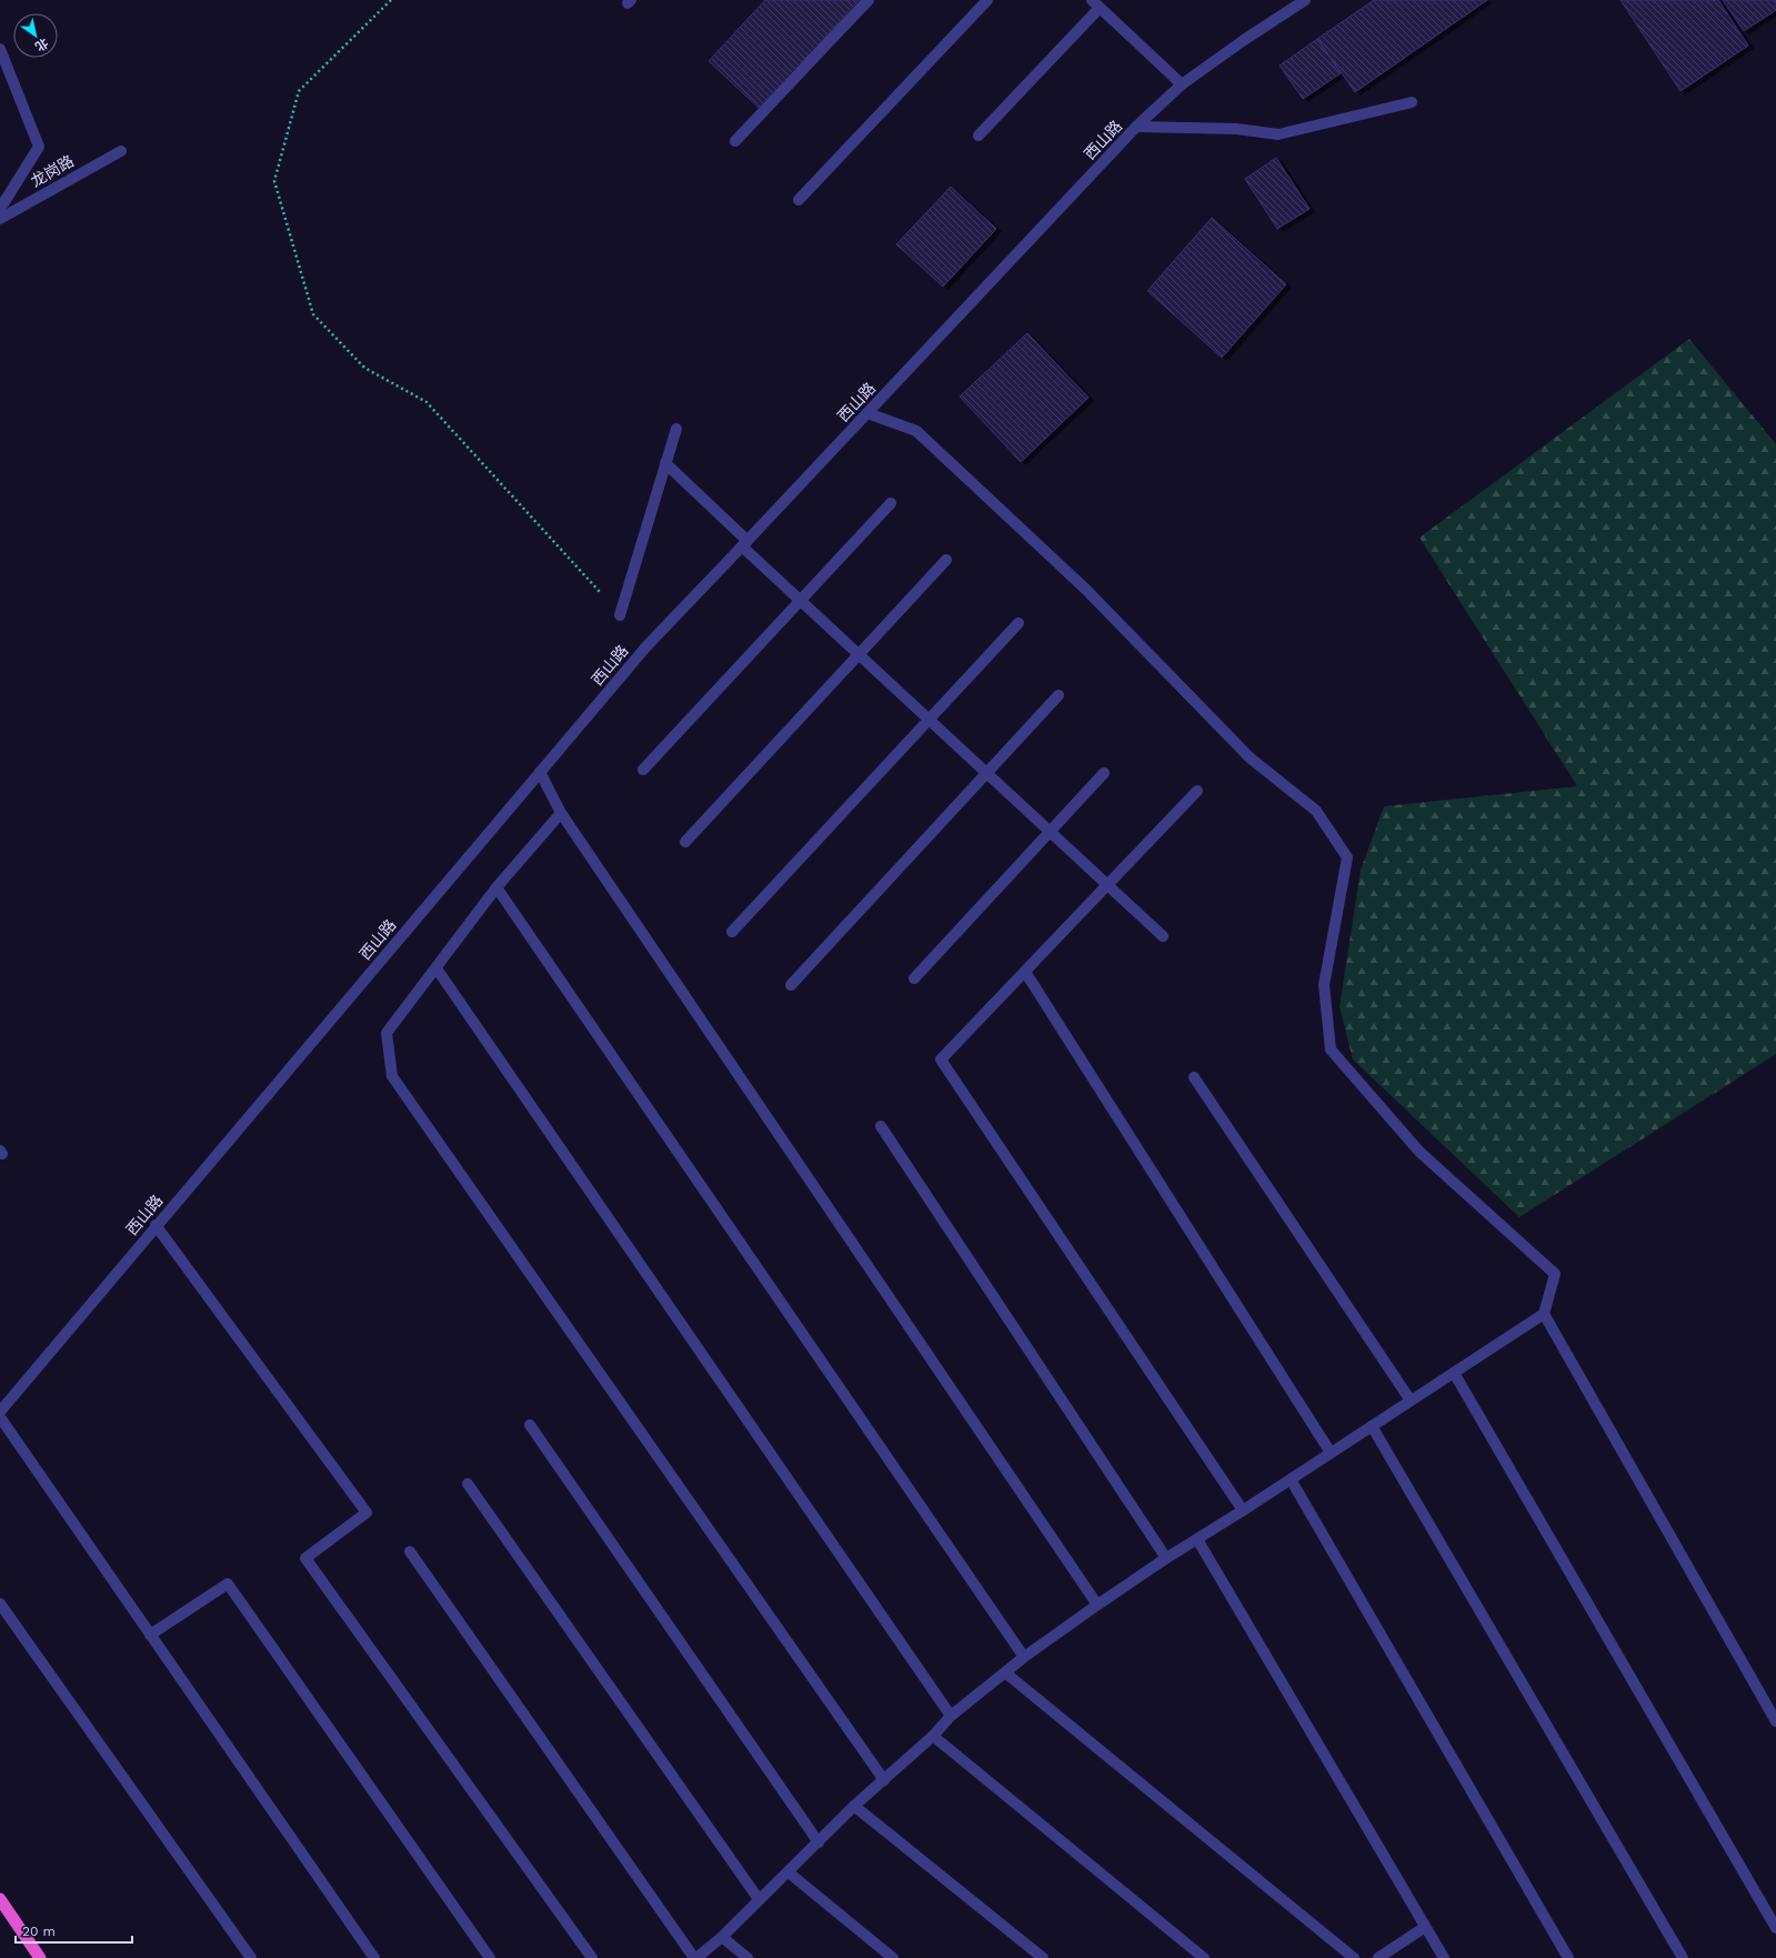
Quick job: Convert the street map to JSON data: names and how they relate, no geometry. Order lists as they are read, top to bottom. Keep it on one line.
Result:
{"streets":{"street":["西山路","龙岗路"]},"scale_bar":"20 m","north":"bottom right"}
